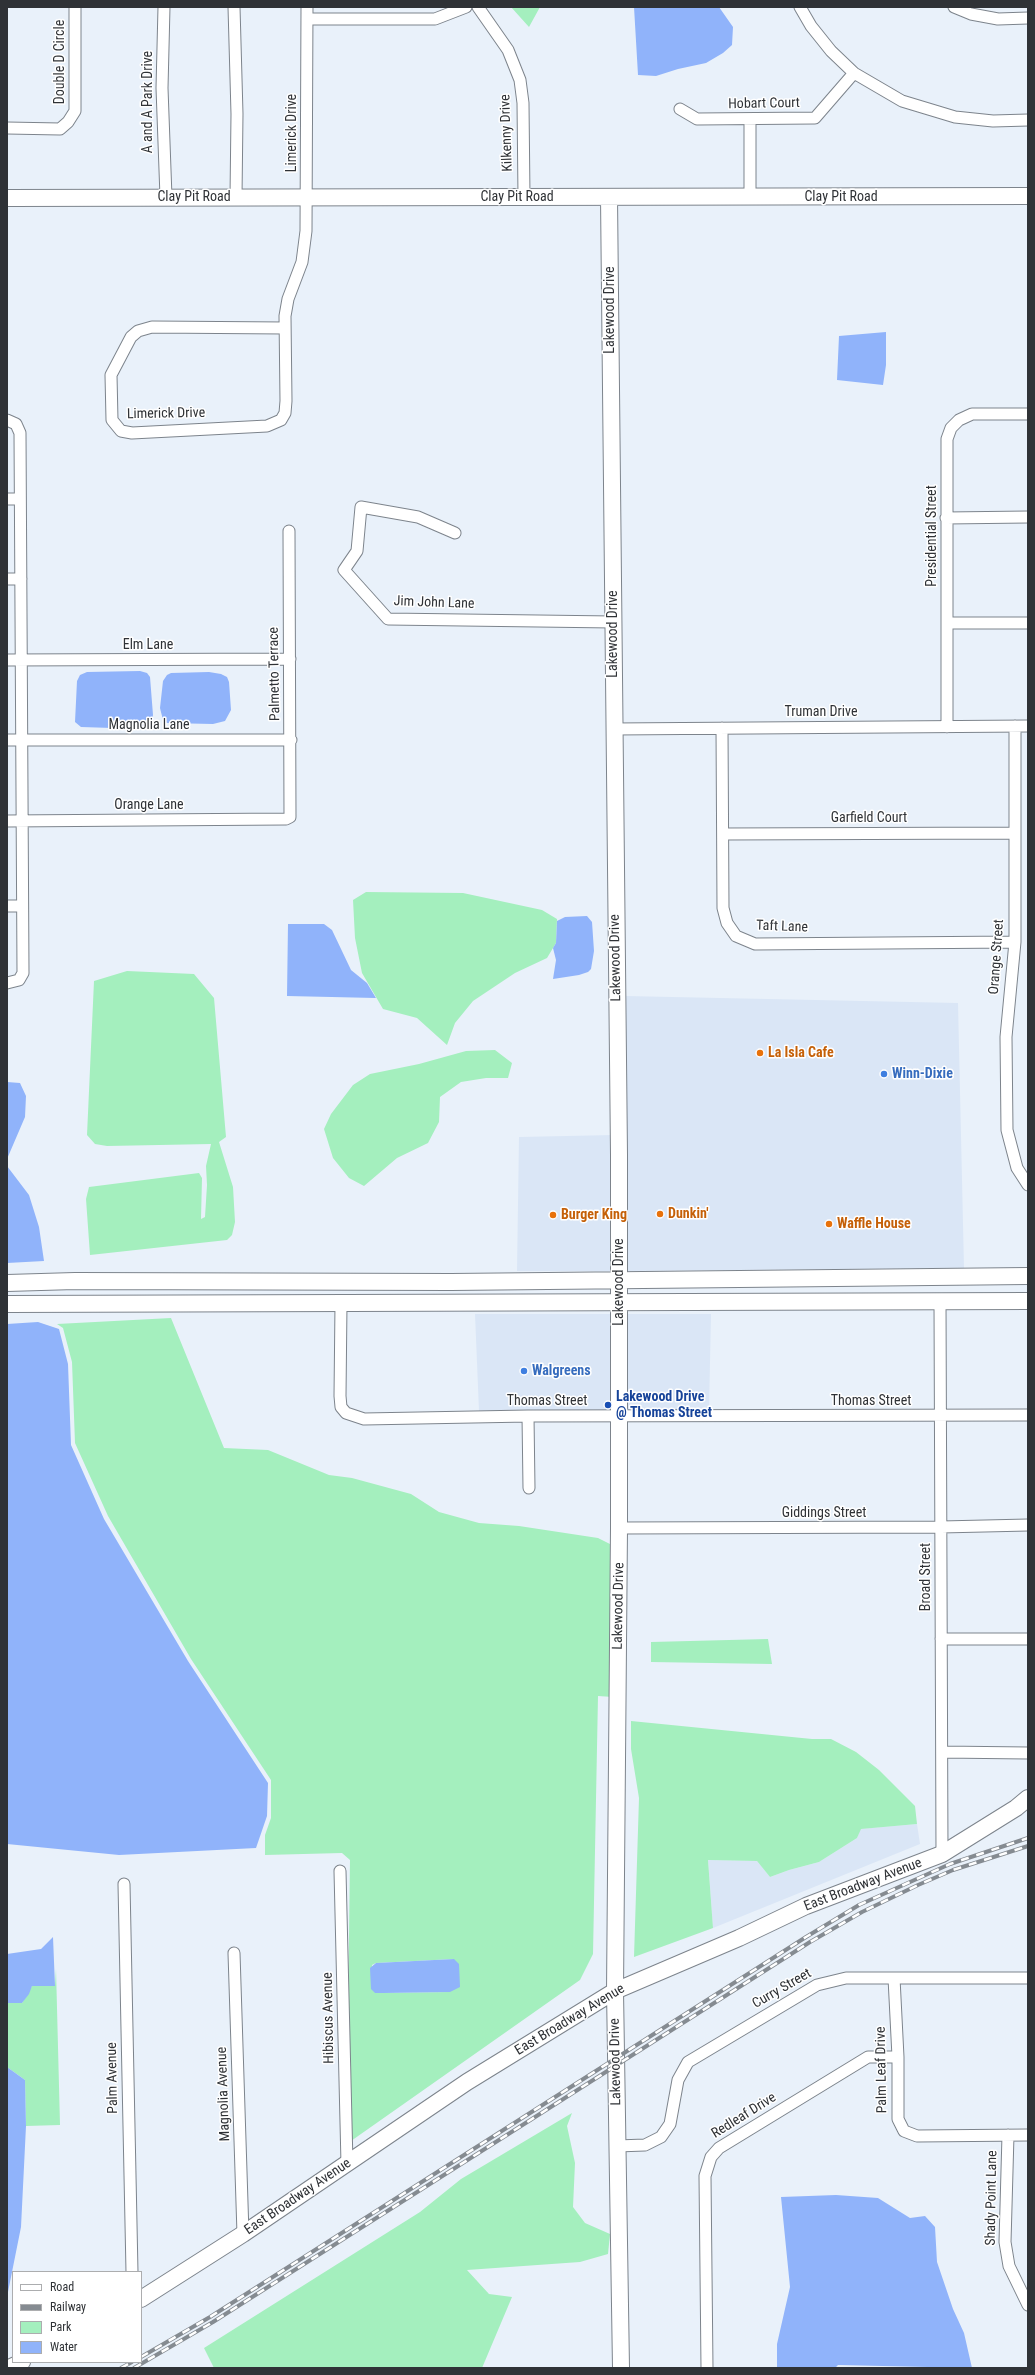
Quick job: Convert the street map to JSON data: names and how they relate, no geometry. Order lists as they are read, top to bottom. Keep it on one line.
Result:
{"streets":{"main road":["Clay Pit Road","Lakewood Drive","East Broadway Avenue"],"street":["Double D Circle","A and A Park Drive","Hobart Court","Limerick Drive","Kilkenny Drive","Presidential Street","Jim John Lane","Elm Lane","Palmetto Terrace","Truman Drive","Magnolia Lane","Orange Lane","Garfield Court","Taft Lane","Orange Street","Thomas Street","Giddings Street","Broad Street","Curry Street","Hibiscus Avenue","Palm Leaf Drive","Palm Avenue","Magnolia Avenue","Redleaf Drive","Shady Point Lane"]},"crossings":[["A and A Park Drive","Clay Pit Road"],["Limerick Drive","Clay Pit Road"],["Kilkenny Drive","Clay Pit Road"],["Clay Pit Road","Lakewood Drive"],["Lakewood Drive","Jim John Lane"],["Lakewood Drive","Truman Drive"],["Lakewood Drive","Thomas Street"],["Lakewood Drive","Giddings Street"],["Lakewood Drive","East Broadway Avenue"],["Lakewood Drive","Curry Street"],["Presidential Street","Truman Drive"],["Elm Lane","Palmetto Terrace"],["Palmetto Terrace","Magnolia Lane"],["Palmetto Terrace","Orange Lane"],["Truman Drive","Taft Lane"],["Truman Drive","Orange Street"],["Garfield Court","Taft Lane"],["Garfield Court","Orange Street"],["Taft Lane","Orange Street"],["Thomas Street","Broad Street"],["Giddings Street","Broad Street"],["Broad Street","East Broadway Avenue"],["East Broadway Avenue","Hibiscus Avenue"],["East Broadway Avenue","Magnolia Avenue"],["Curry Street","Palm Leaf Drive"],["Palm Leaf Drive","Redleaf Drive"],["Palm Leaf Drive","Shady Point Lane"]],"places":["La Isla Cafe","Winn-Dixie","Dunkin'","Burger King","Waffle House","Walgreens","Lakewood Drive @ Thomas Street"],"legend":["Road","Railway","Park","Water"]}
